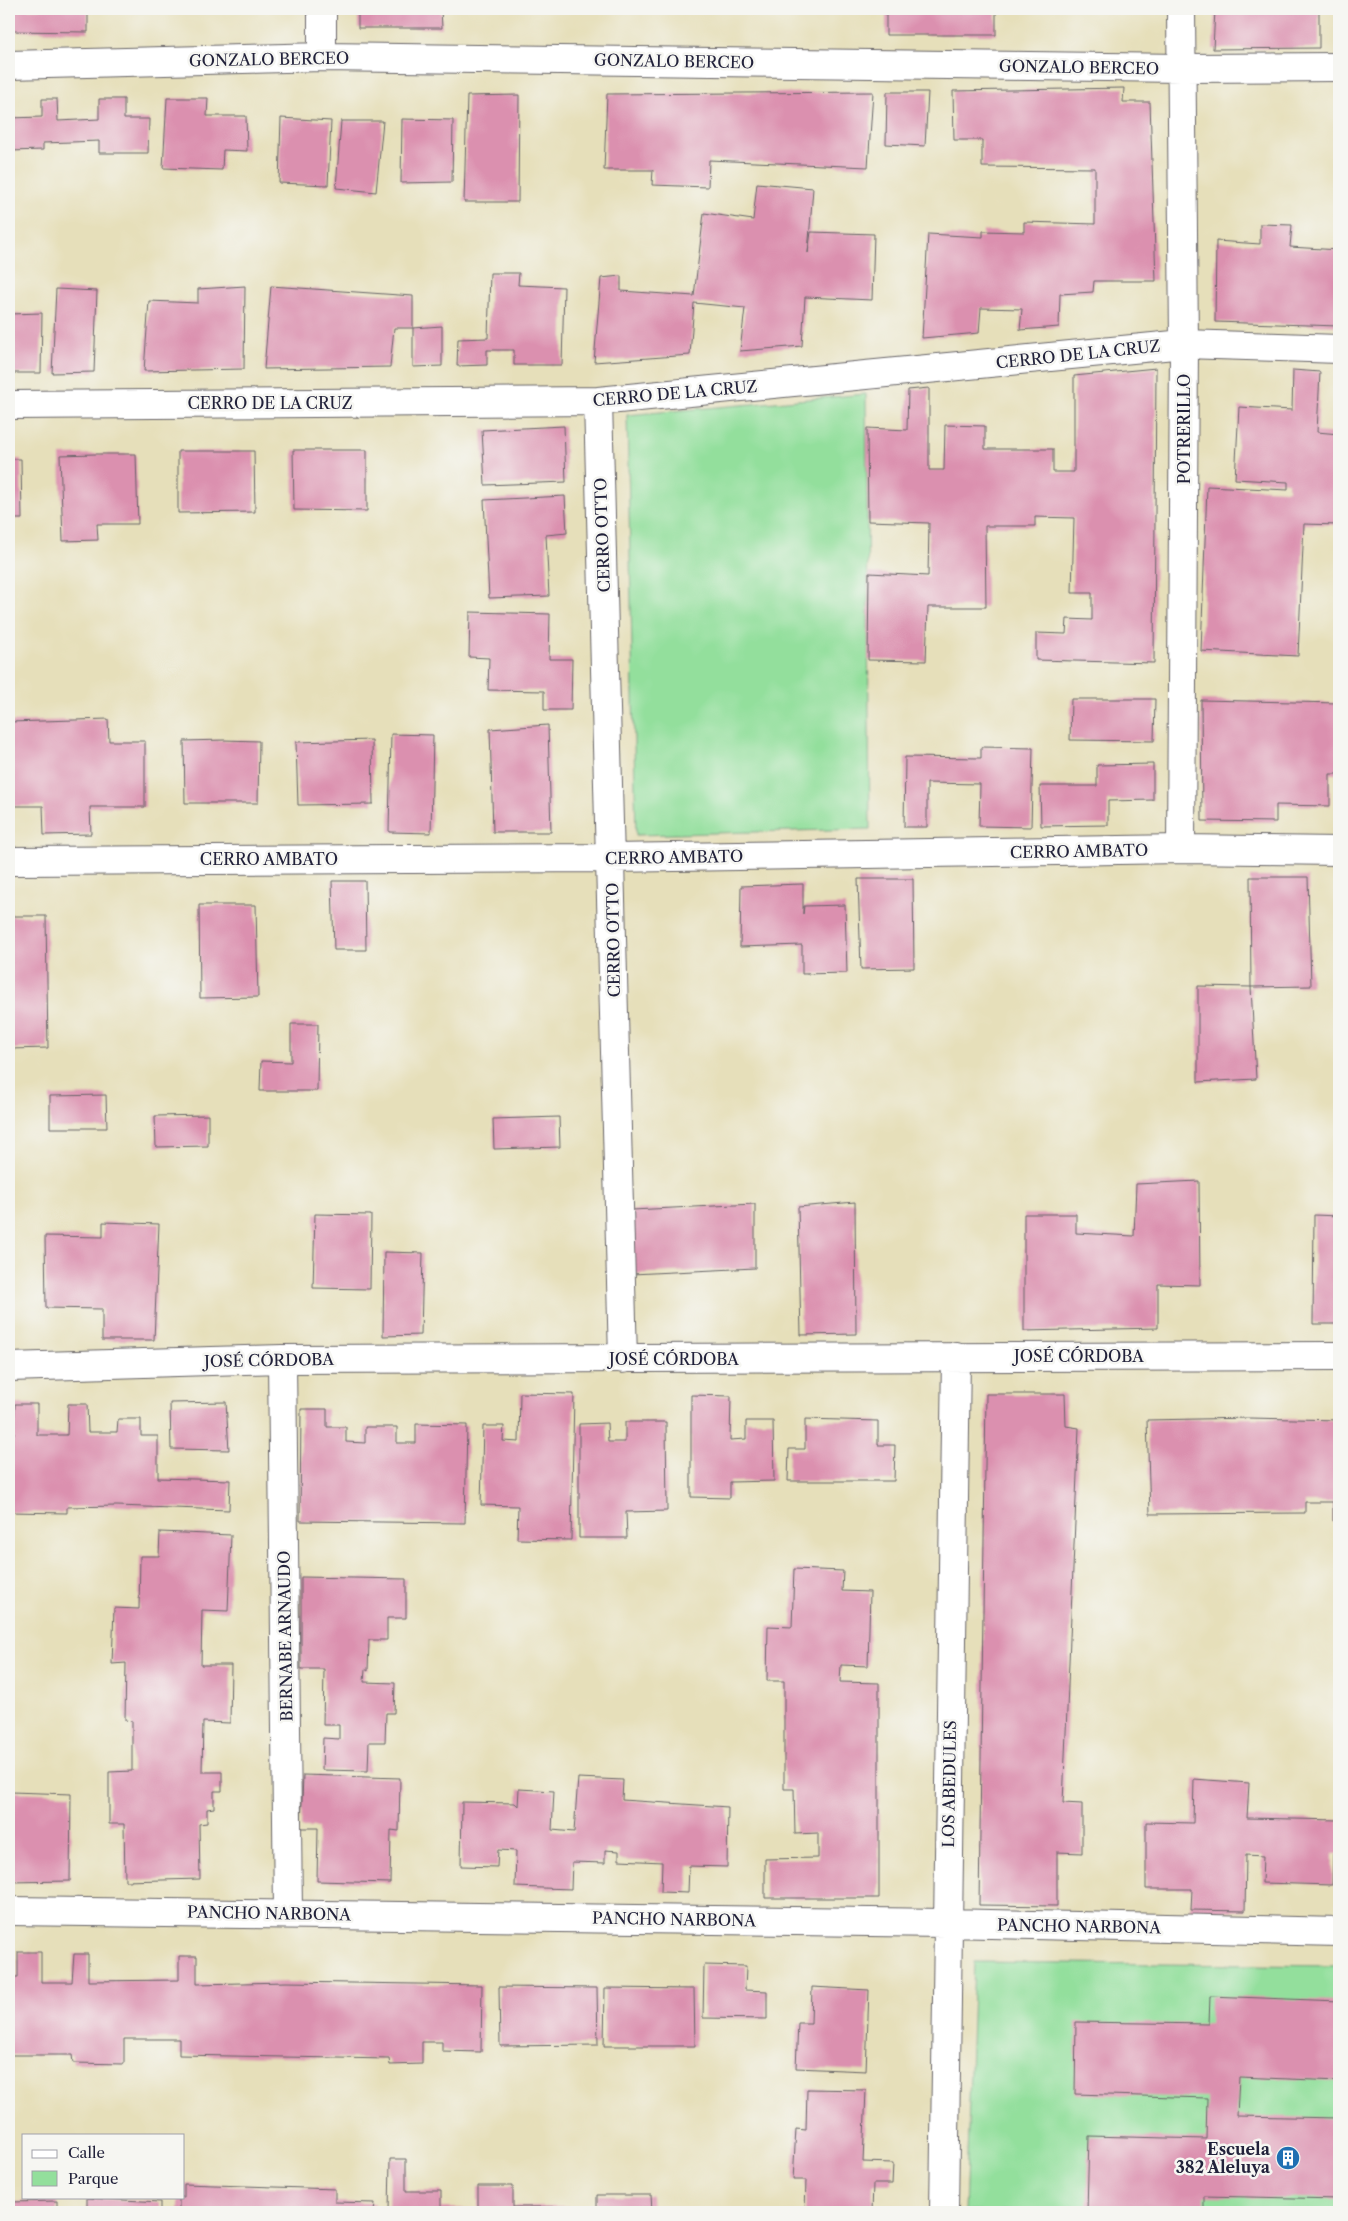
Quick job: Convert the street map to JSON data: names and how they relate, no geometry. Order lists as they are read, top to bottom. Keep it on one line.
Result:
{"streets":{"street":["GONZALO BERCEO","CERRO DE LA CRUZ","POTRERILLO","CERRO OTTO","CERRO AMBATO","JOSÉ CÓRDOBA","BERNABE ARNAUDO","LOS ABEDULES","PANCHO NARBONA"]},"crossings":[["GONZALO BERCEO","POTRERILLO"],["CERRO DE LA CRUZ","POTRERILLO"],["CERRO DE LA CRUZ","CERRO OTTO"],["POTRERILLO","CERRO AMBATO"],["CERRO OTTO","CERRO AMBATO"],["CERRO OTTO","JOSÉ CÓRDOBA"],["JOSÉ CÓRDOBA","BERNABE ARNAUDO"],["JOSÉ CÓRDOBA","LOS ABEDULES"],["BERNABE ARNAUDO","PANCHO NARBONA"],["LOS ABEDULES","PANCHO NARBONA"]],"places":{"building":["Escuela 382 Aleluya"]},"legend":["Calle","Parque"]}
